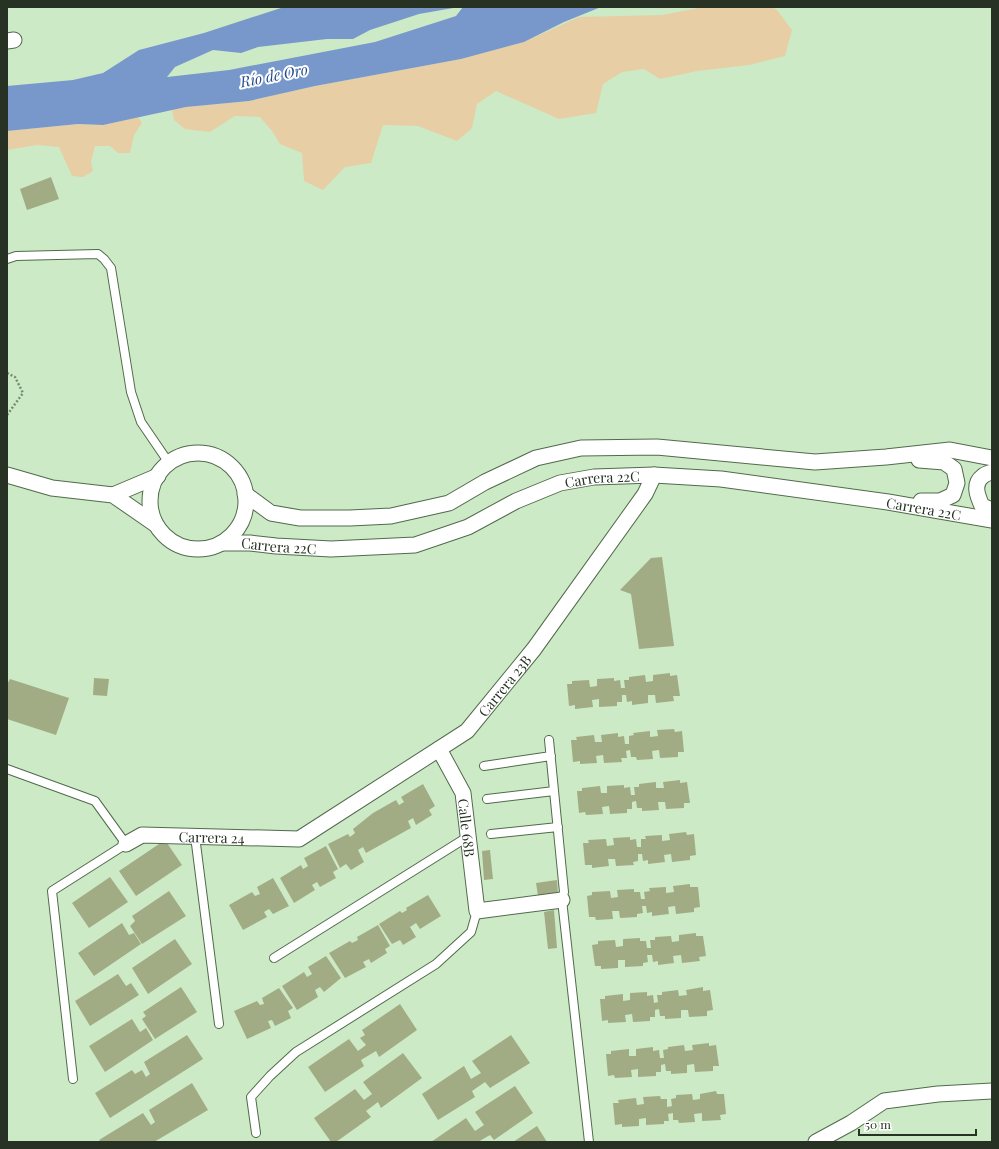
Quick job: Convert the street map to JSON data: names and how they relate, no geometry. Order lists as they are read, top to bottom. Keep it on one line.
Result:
{"streets":{"street":["Carrera 22C","Carrera 23B","Calle 68B","Carrera 24"]},"crossings":[["Carrera 22C","Carrera 23B"],["Carrera 23B","Calle 68B"],["Carrera 23B","Carrera 24"]],"water":["Río de Oro"],"scale_bar":"50 m"}
